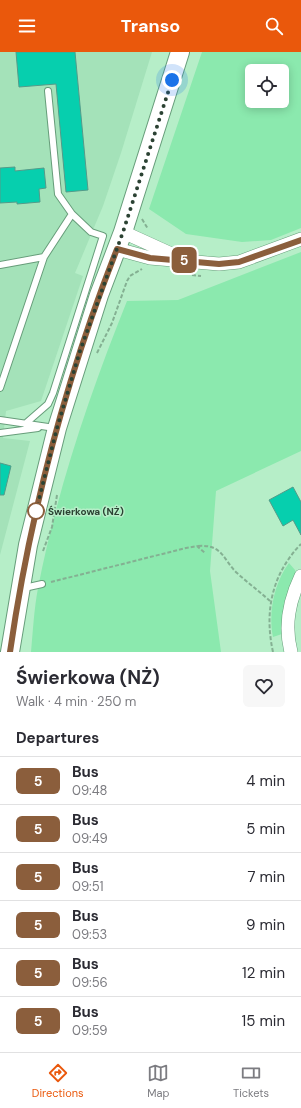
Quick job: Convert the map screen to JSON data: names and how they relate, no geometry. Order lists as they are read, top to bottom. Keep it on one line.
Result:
{"places":["Świerkowa (NŻ)"],"lines":["bus line 5"],"page":{"header":"Transo","on_map":"5","heading":[["Świerkowa (NŻ)","Walk · 4 min · 250 m"],"Departures"],"list":[{"mark":"5","name":"Bus","note":"09:48","value":"4 min"},{"mark":"5","name":"Bus","note":"09:49","value":"5 min"},{"mark":"5","name":"Bus","note":"09:51","value":"7 min"},{"mark":"5","name":"Bus","note":"09:53","value":"9 min"},{"mark":"5","name":"Bus","note":"09:56","value":"12 min"},{"mark":"5","name":"Bus","note":"09:59","value":"15 min"}],"tabs":["Directions","Map","Tickets"]}}
